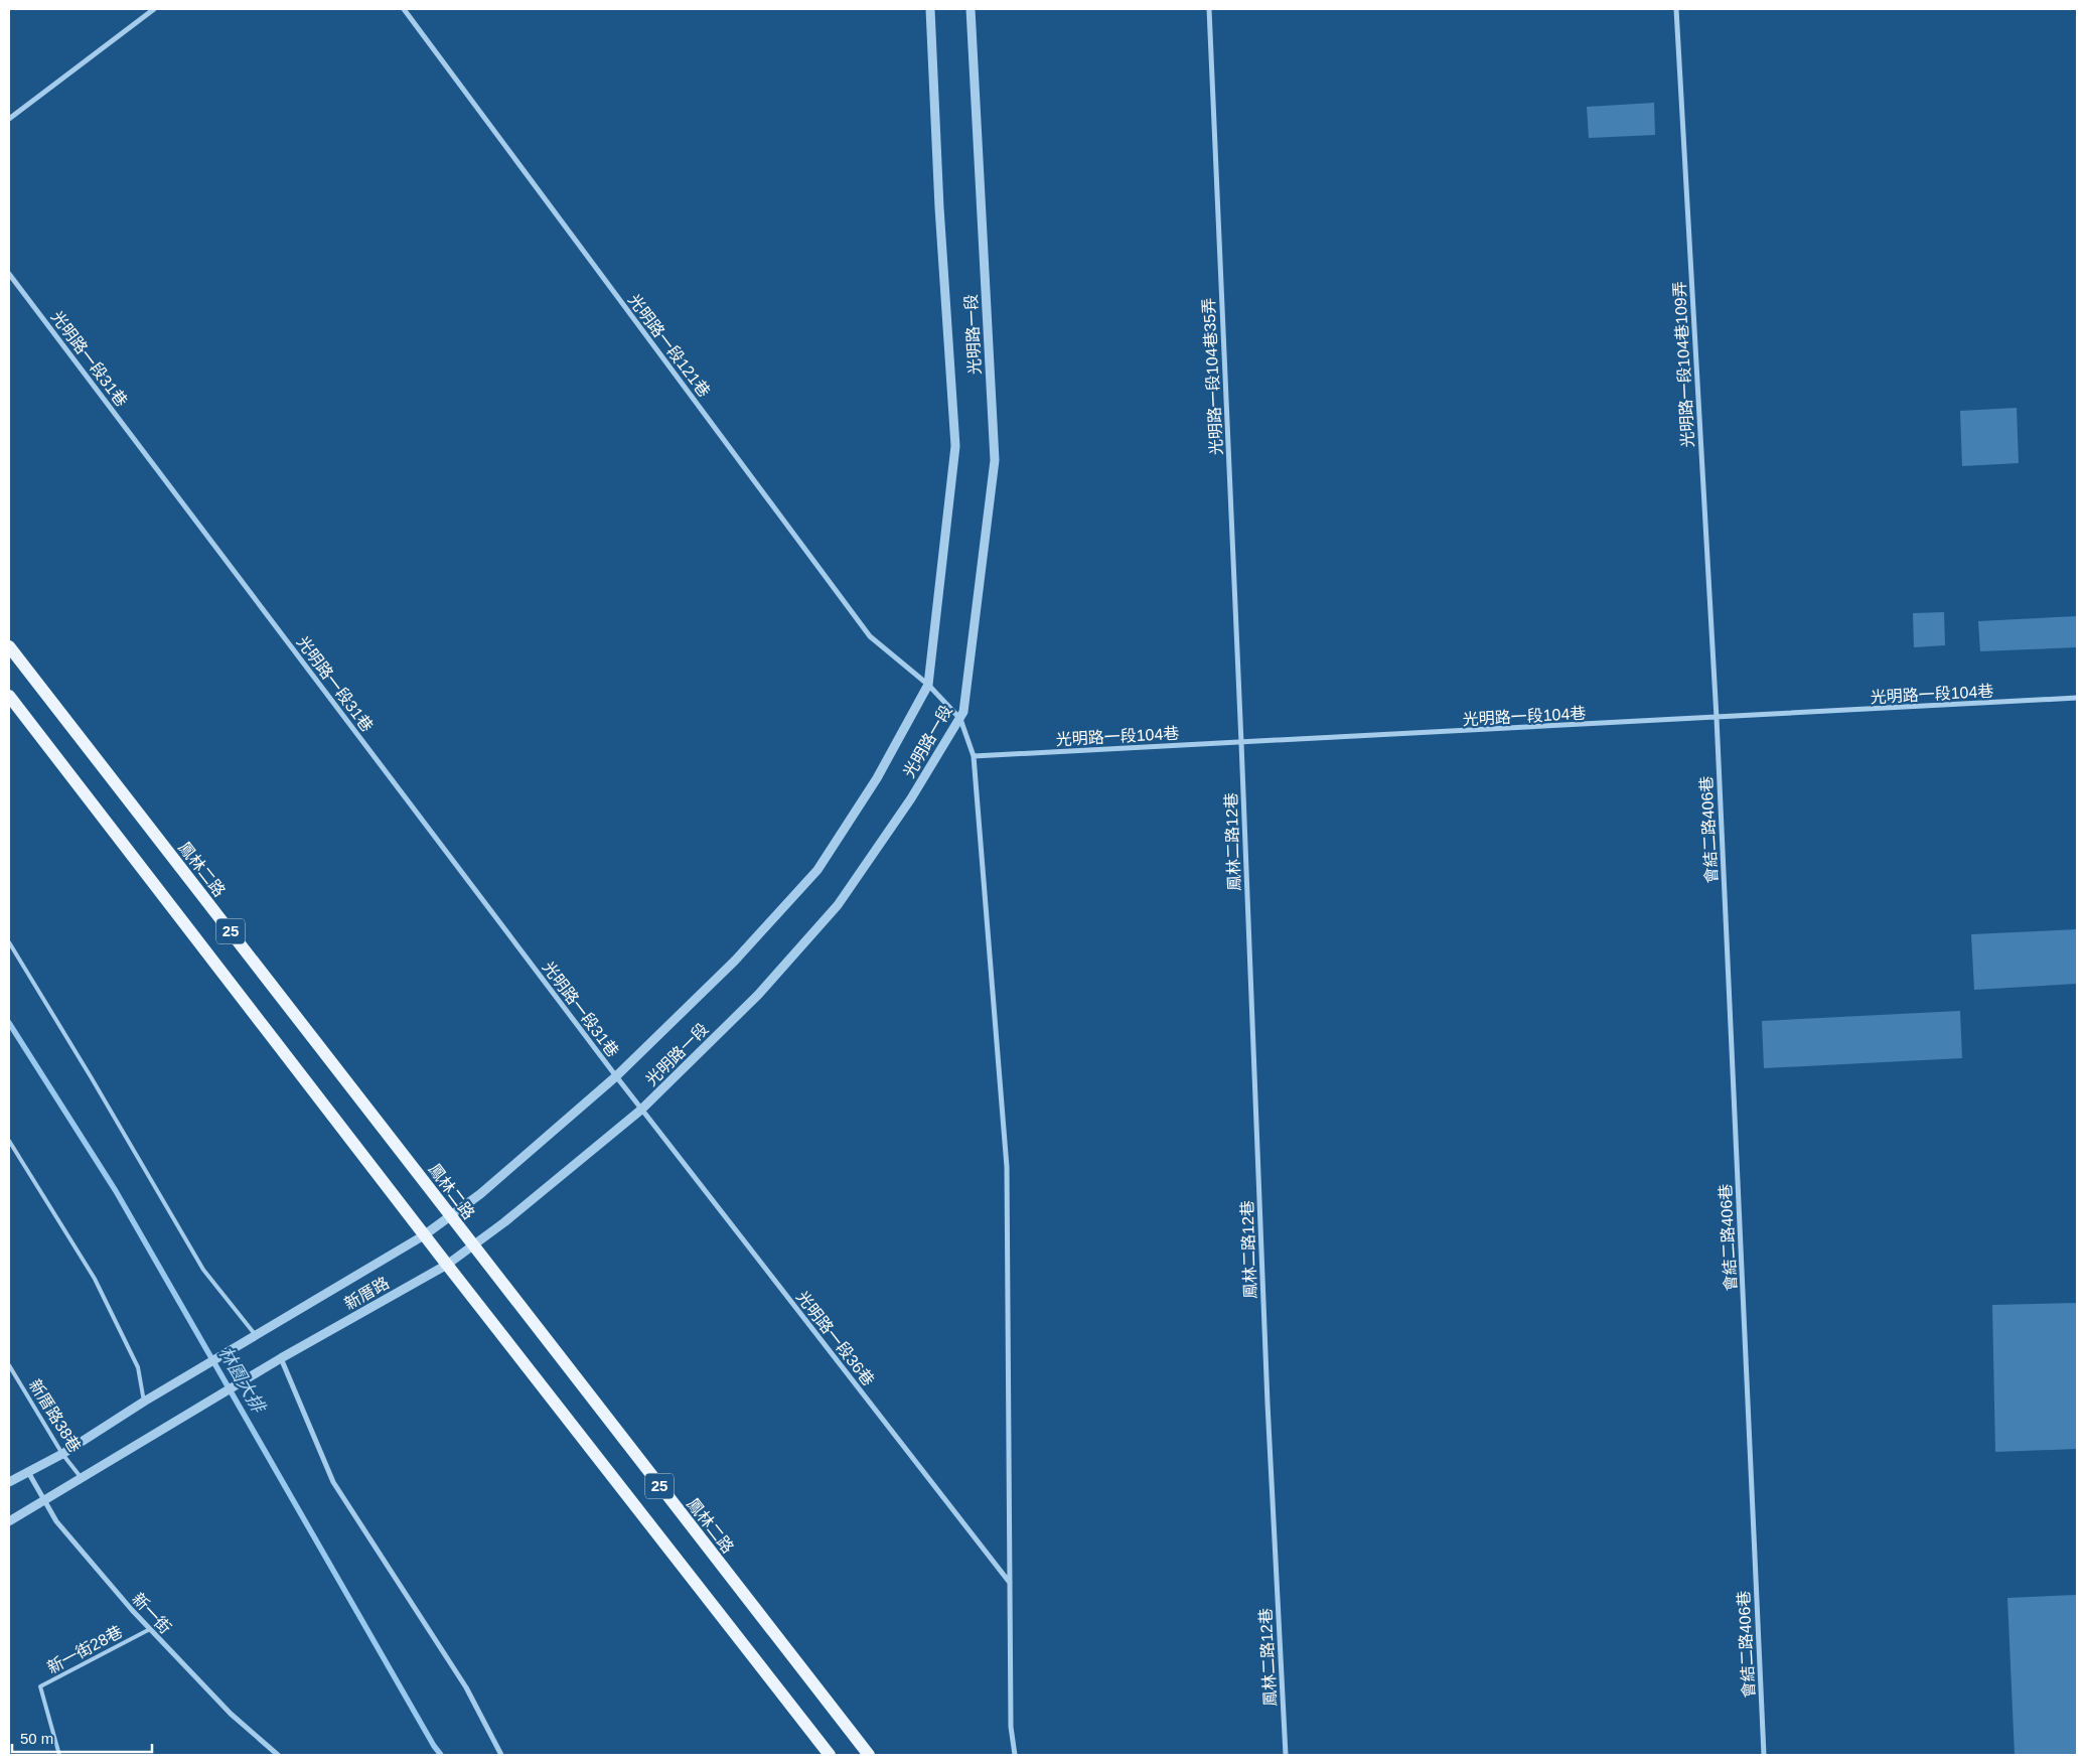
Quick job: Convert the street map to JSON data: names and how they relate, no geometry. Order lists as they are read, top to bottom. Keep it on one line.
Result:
{"streets":{"main road":["鳳林二路","25"],"street":["光明路一段","光明路一段121巷","光明路一段31巷","光明路一段104巷109弄","光明路一段104巷35弄","光明路一段104巷","會結二路406巷","鳳林二路12巷","新厝路","光明路一段36巷","新一街"],"lane":["新厝路38巷","新一街28巷"]},"crossings":[["光明路一段","光明路一段121巷"],["光明路一段","光明路一段31巷"],["光明路一段","鳳林二路"],["光明路一段","新厝路"],["光明路一段","光明路一段36巷"],["光明路一段31巷","光明路一段36巷"],["光明路一段104巷109弄","光明路一段104巷"],["光明路一段104巷109弄","會結二路406巷"],["光明路一段104巷35弄","光明路一段104巷"],["光明路一段104巷35弄","鳳林二路12巷"],["光明路一段104巷","會結二路406巷"],["光明路一段104巷","鳳林二路12巷"],["鳳林二路","新厝路"],["25","新厝路"],["新厝路","新厝路38巷"],["新一街","新一街28巷"]],"water":["林園大排"],"scale_bar":"50 m"}
